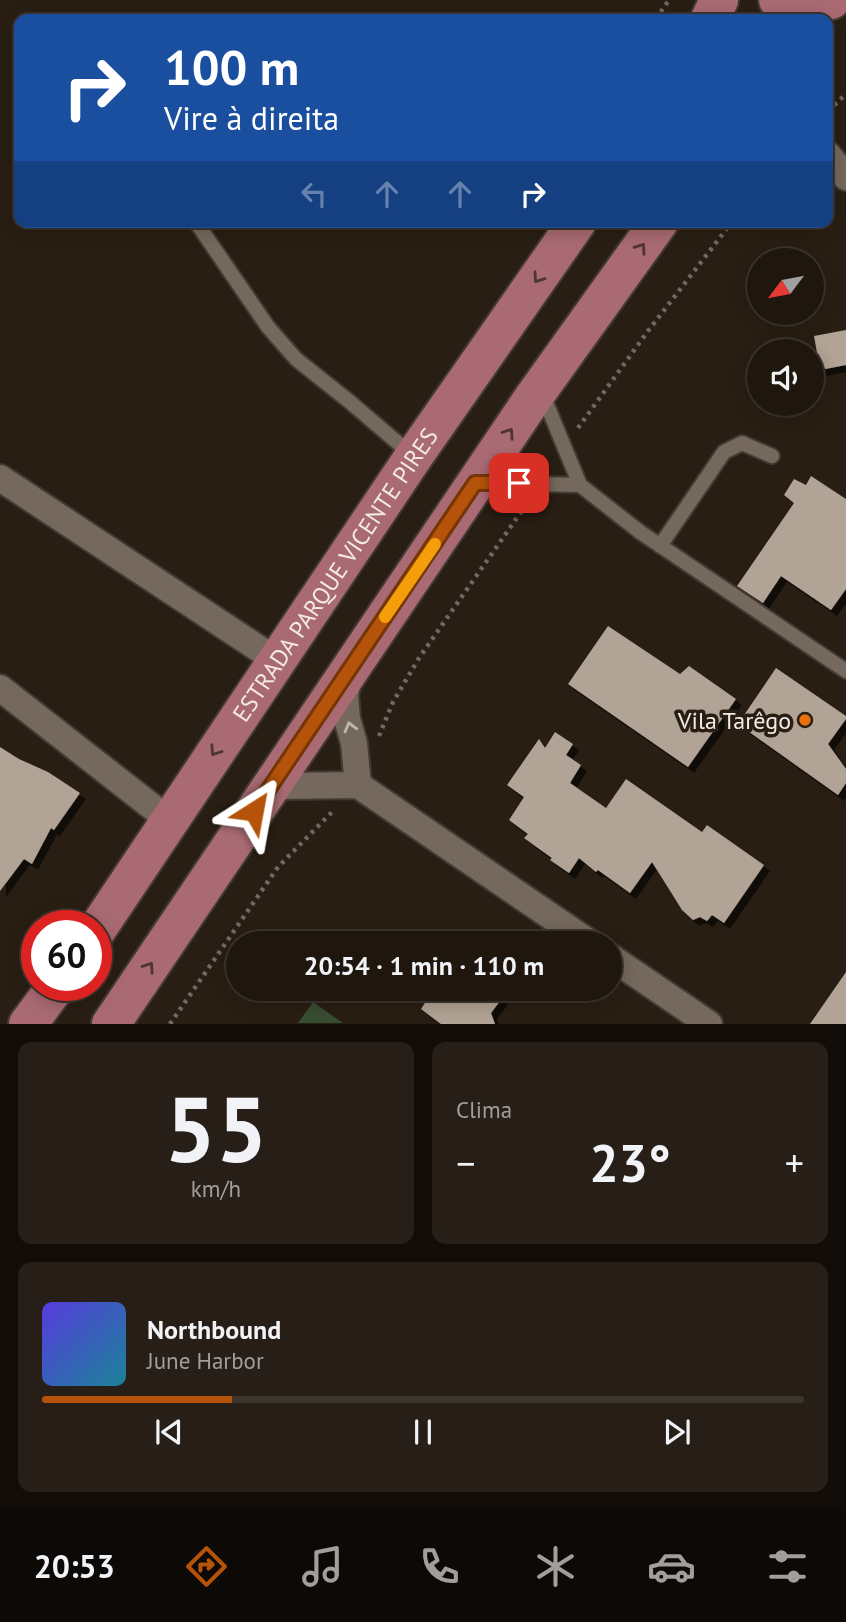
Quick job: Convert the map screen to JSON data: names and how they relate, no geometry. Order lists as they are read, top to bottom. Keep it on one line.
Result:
{"streets":{"main road":["ESTRADA PARQUE VICENTE PIRES"]},"places":["Vila Tarêgo"],"north":"bottom left","page":{"turn":["100 m","Vire à direita"],"limit":"60","trip":"20:54 · 1 min · 110 m","tile":[["55","km/h"],"Clima"],"heat":["−","23°","+"],"song":["Northbound","June Harbor"],"tabs":"20:53"}}
